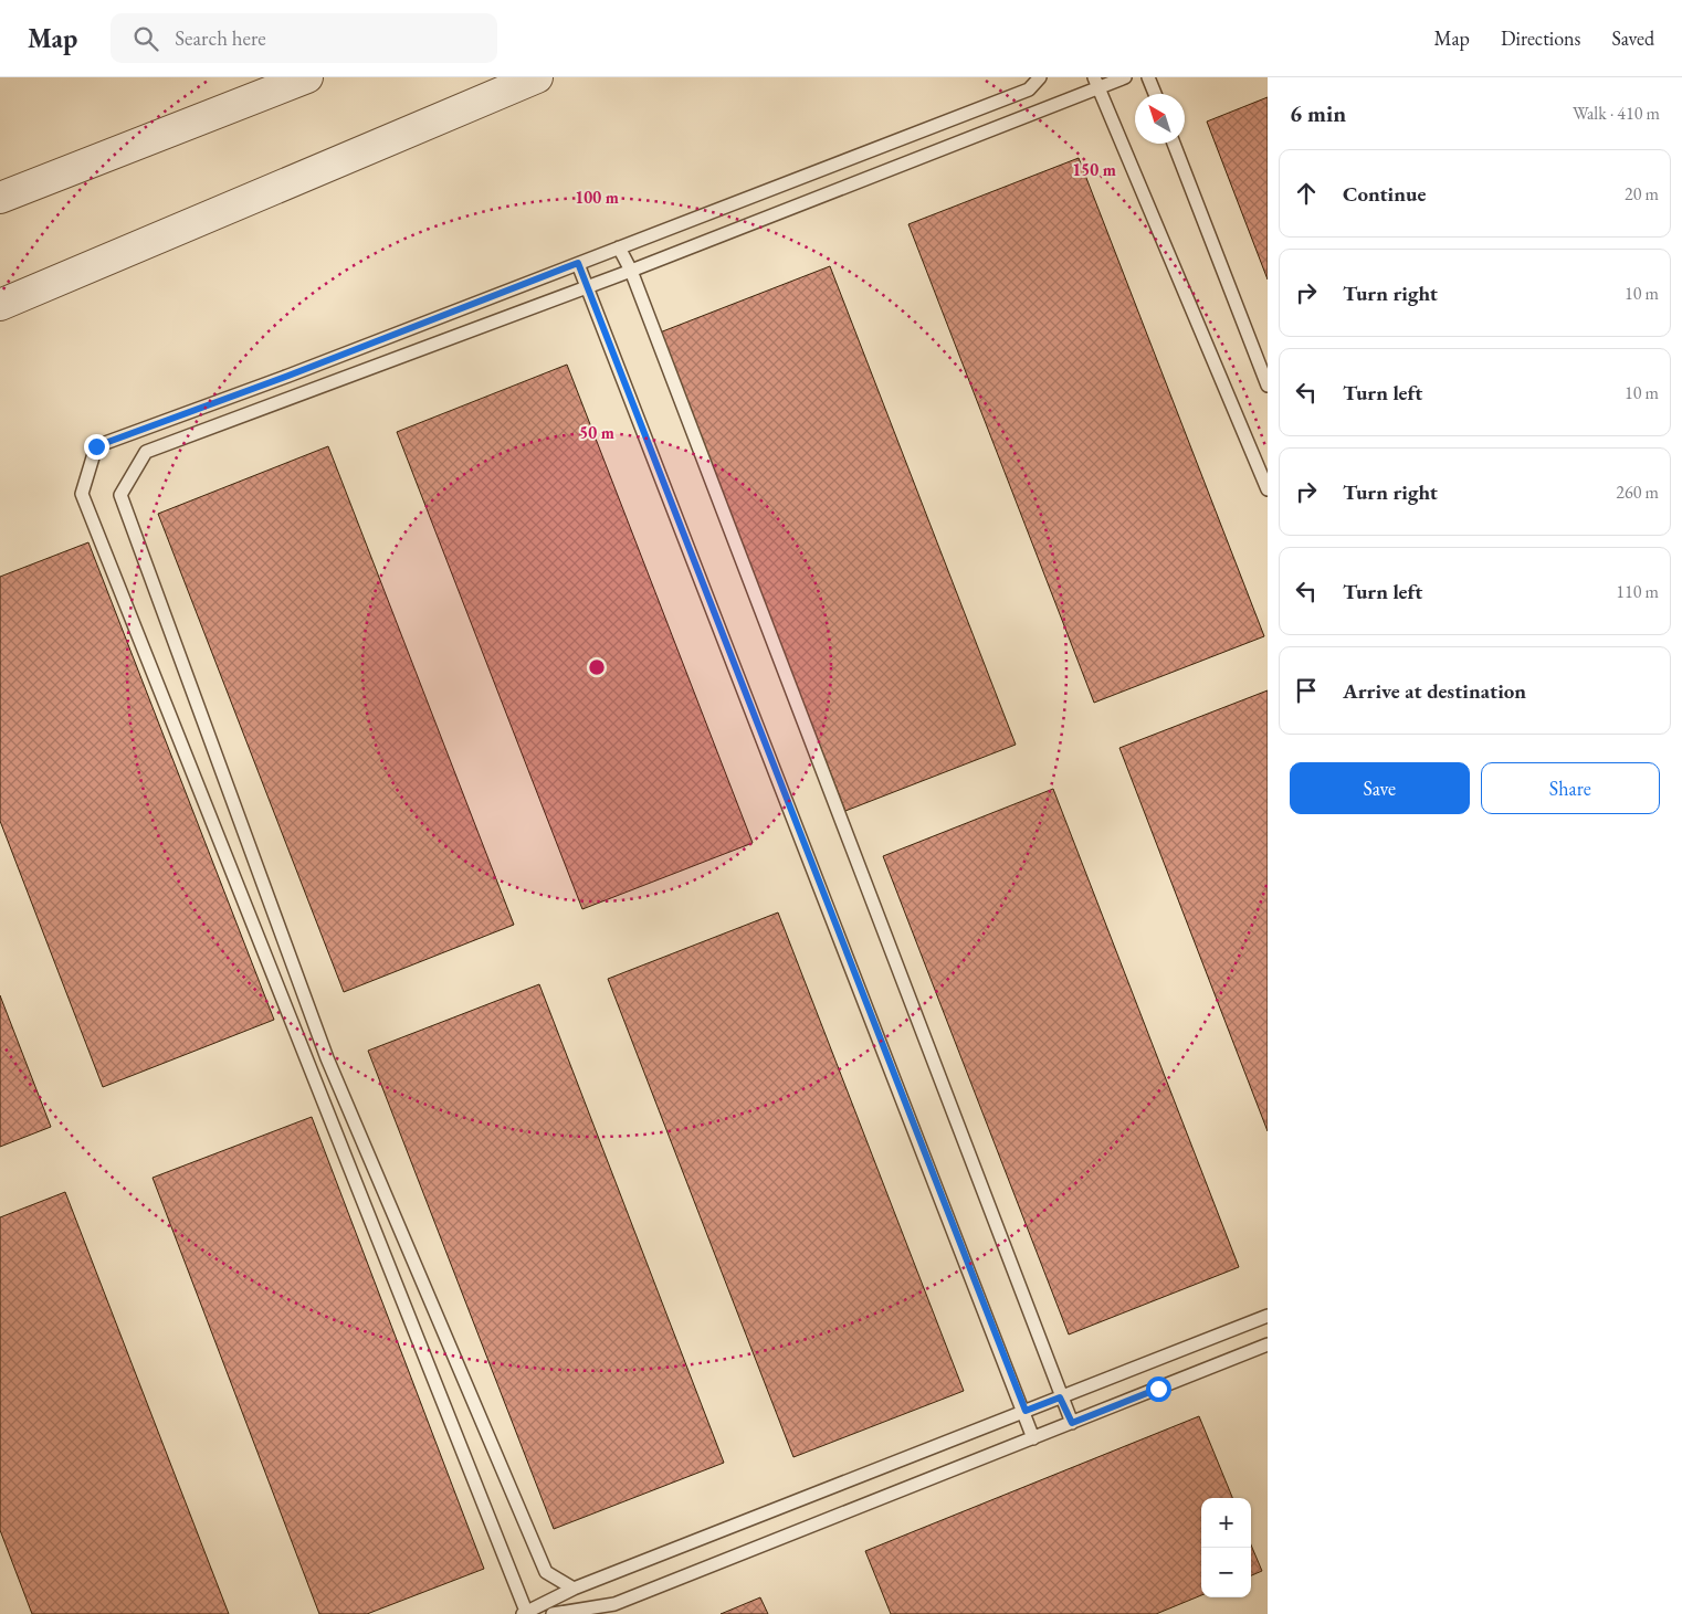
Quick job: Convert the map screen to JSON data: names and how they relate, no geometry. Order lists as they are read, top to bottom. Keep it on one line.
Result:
{"north":"top left","page":{"header":"Map","search":"Search here","nav":["Map","Directions","Saved"],"heading":["6 min","Walk · 410 m"],"list":[["Continue","20 m"],["Turn right","10 m"],["Turn left","10 m"],["Turn right","260 m"],["Turn left","110 m"],"Arrive at destination"],"buttons":["Save","Share"],"map_buttons":["+","−"]},"rings":["150 m","100 m","50 m"]}
